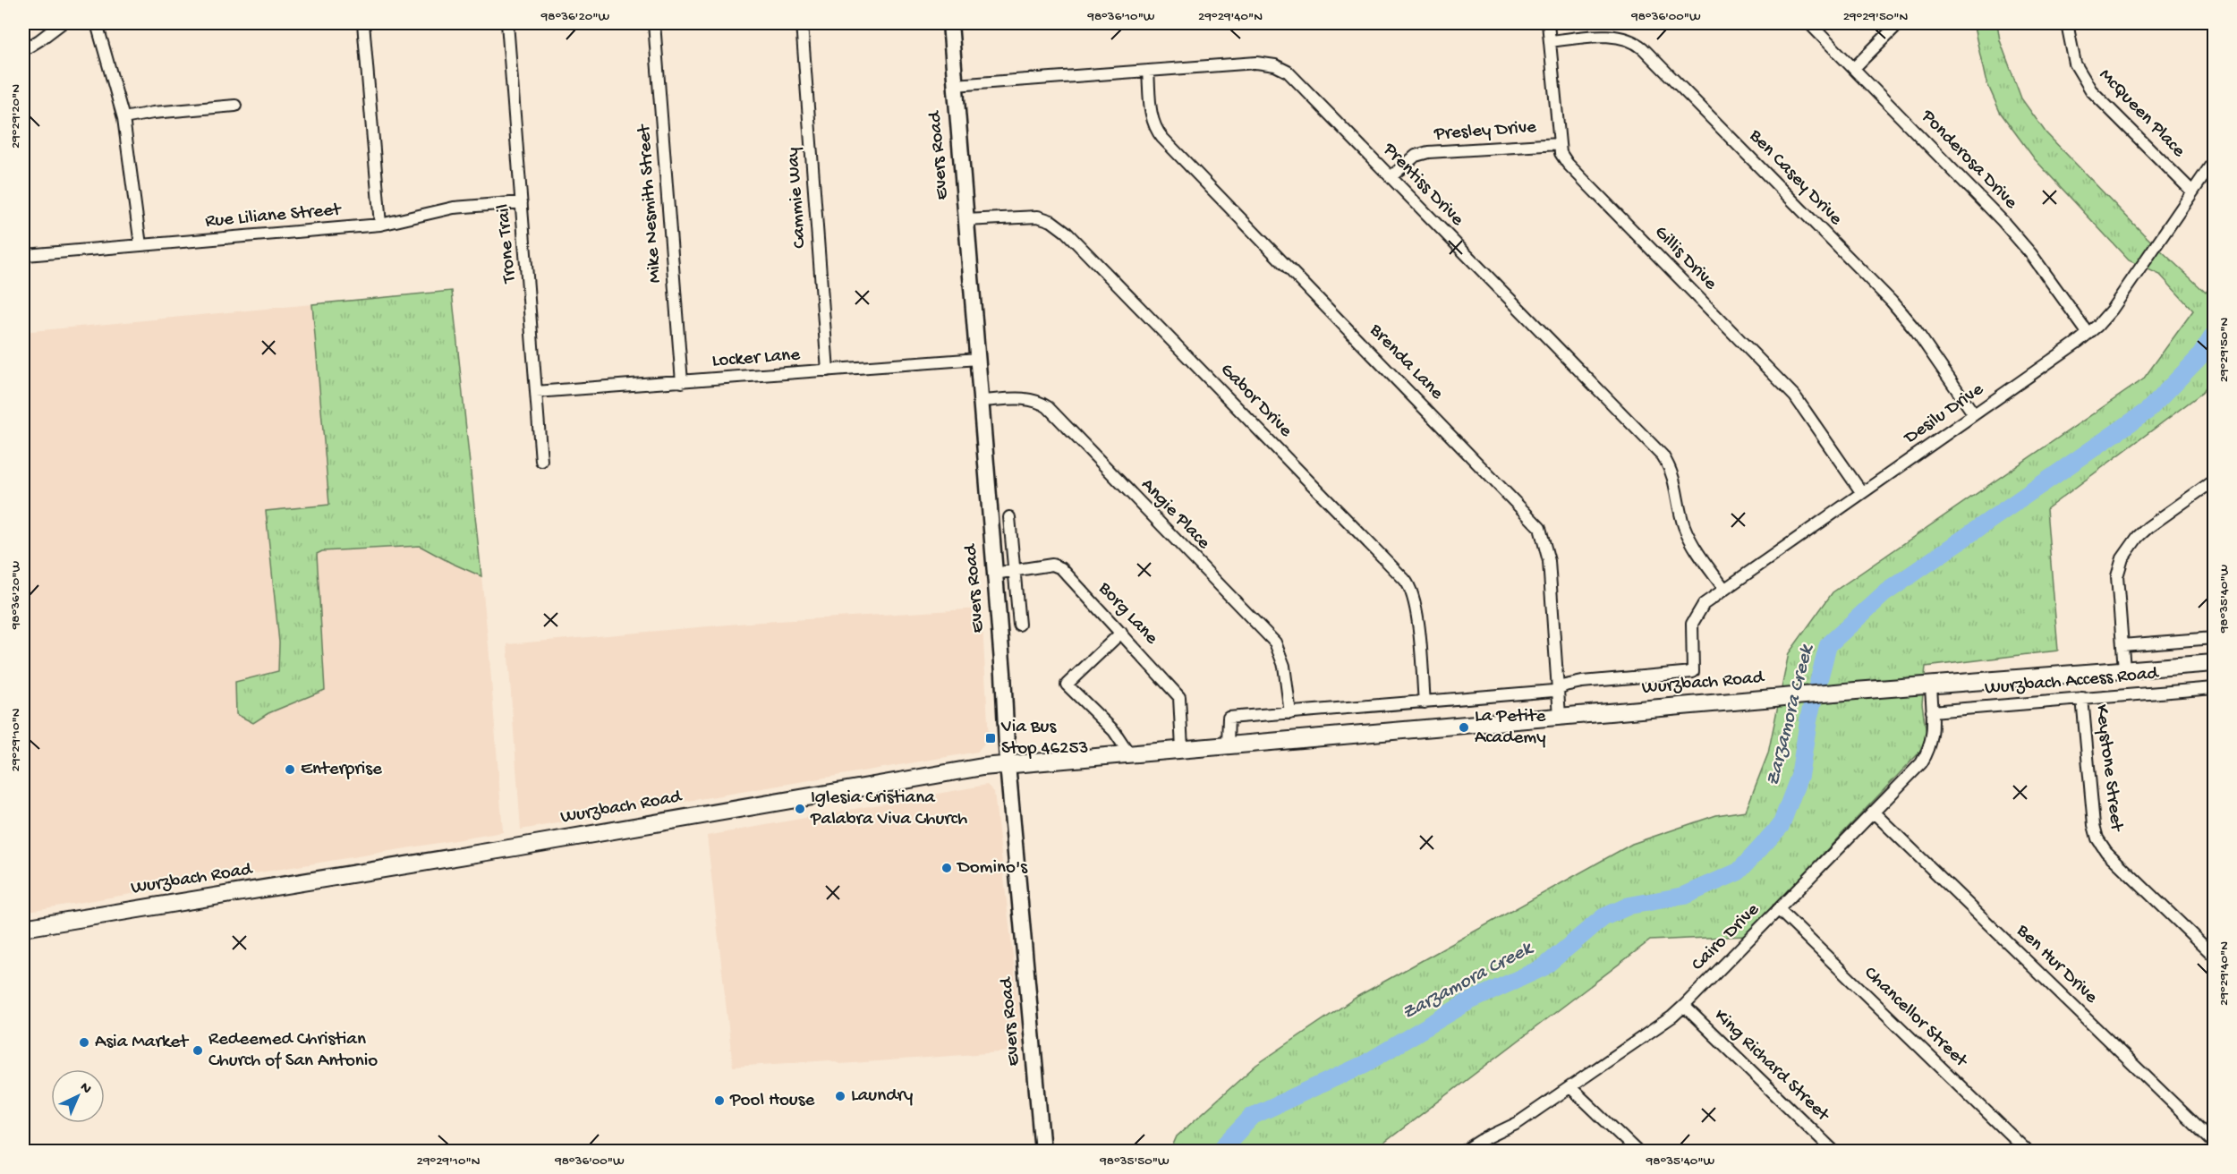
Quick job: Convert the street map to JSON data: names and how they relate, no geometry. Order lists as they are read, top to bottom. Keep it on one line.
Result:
{"streets":{"main road":["Evers Road","Wurzbach Road"],"street":["McQueen Place","Presley Drive","Ponderosa Drive","Ben Casey Drive","Prentiss Drive","Cammie Way","Mike Nesmith Street","Rue Liliane Street","Trone Trail","Gillis Drive","Locker Lane","Brenda Lane","Gabor Drive","Desilu Drive","Angie Place","Borg Lane","Wurzbach Access Road","Keystone Street","Cairo Drive","Ben Hur Drive","Chancellor Street","King Richard Street"]},"crossings":[["McQueen Place","Desilu Drive"],["Presley Drive","Prentiss Drive"],["Presley Drive","Gillis Drive"],["Evers Road","Prentiss Drive"],["Evers Road","Locker Lane"],["Evers Road","Gabor Drive"],["Evers Road","Angie Place"],["Evers Road","Borg Lane"],["Evers Road","Wurzbach Road"],["Ponderosa Drive","Desilu Drive"],["Ben Casey Drive","Gillis Drive"],["Ben Casey Drive","Desilu Drive"],["Prentiss Drive","Brenda Lane"],["Prentiss Drive","Desilu Drive"],["Cammie Way","Locker Lane"],["Mike Nesmith Street","Locker Lane"],["Rue Liliane Street","Trone Trail"],["Trone Trail","Locker Lane"],["Gillis Drive","Desilu Drive"],["Brenda Lane","Wurzbach Road"],["Gabor Drive","Wurzbach Road"],["Desilu Drive","Wurzbach Road"],["Angie Place","Wurzbach Road"],["Borg Lane","Wurzbach Road"],["Wurzbach Access Road","Keystone Street"],["Wurzbach Access Road","Cairo Drive"],["Wurzbach Road","Cairo Drive"],["Cairo Drive","Ben Hur Drive"],["Cairo Drive","Chancellor Street"],["Cairo Drive","King Richard Street"]],"water":["Zarzamora Creek"],"places":{"other":["La Petite Academy","Enterprise","Iglesia Cristiana Palabra Viva Church","Domino's","Asia Market","Redeemed Christian Church of San Antonio","Laundry","Pool House"],"transit":["Via Bus Stop 46253"]},"north":"top right","coordinates":["98°36'20\"W","98°36'10\"W","29°29'40\"N","98°36'00\"W","29°29'50\"N","29°29'20\"N","98°35'40\"W","29°29'10\"N","98°35'50\"W"]}
